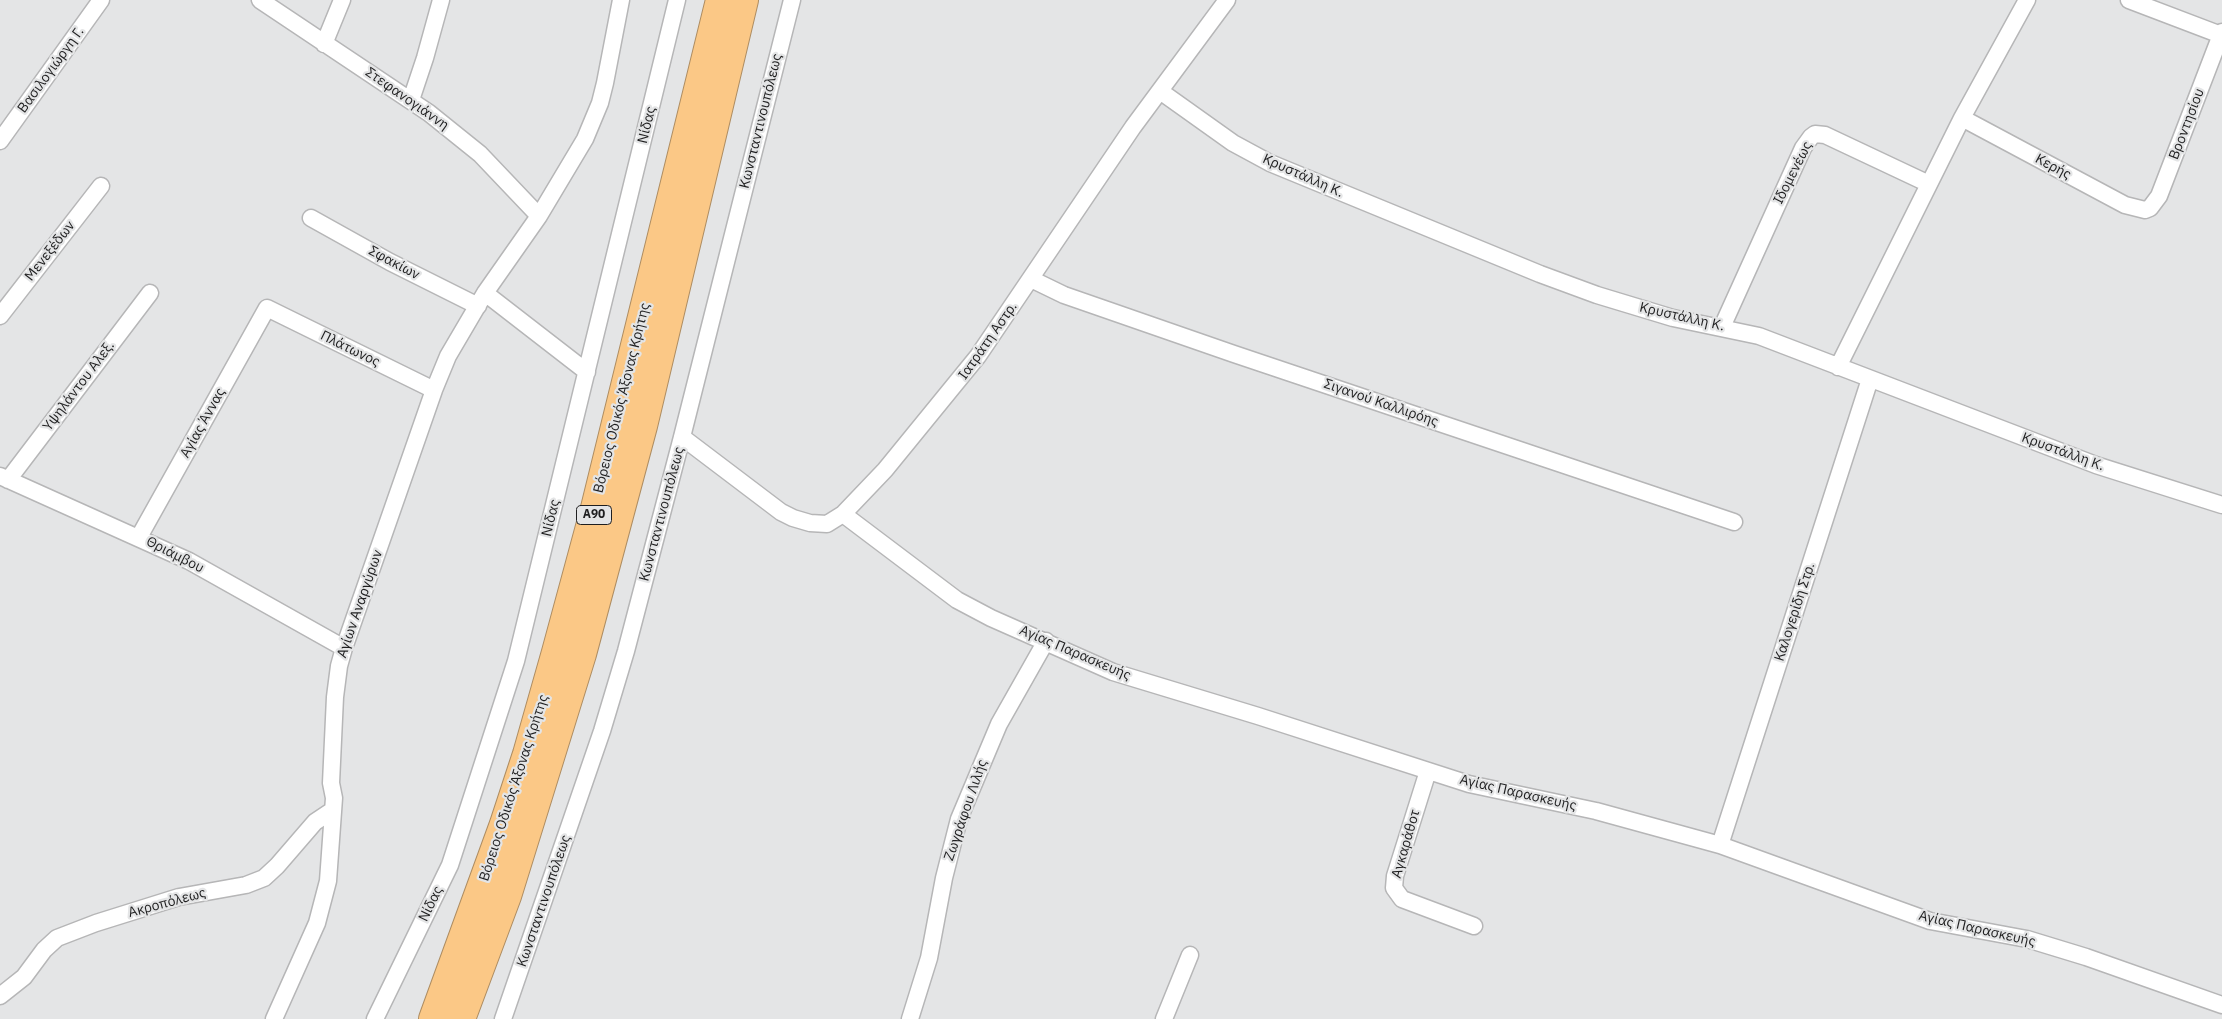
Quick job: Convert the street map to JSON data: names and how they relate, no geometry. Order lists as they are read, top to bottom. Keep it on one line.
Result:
{"streets":{"highway":["Βόρειος Οδικός Άξονας Κρήτης","Α90"],"street":["Βασιλογιώργη Γ.","Στεφανογιάννη","Κωνσταντινουπόλεως","Βροντησίου","Νίδας","Κερής","Ιδομενέως","Κρυστάλλη Κ.","Μενεξέδων","Σφακίων","Ιατράτη Αστρ.","Πλάτωνος","Υψηλάντου Αλεξ.","Σιγανού Καλλιρόης","Αγίας Άννας","Θριάμβου","Αγίων Αναργύρων","Καλογερίδη Στρ.","Αγίας Παρασκευής","Ζωγράφου Λιλής","Αγκαράθοτ","Ακροπόλεως"]},"crossings":[["Στεφανογιάννη","Αγίων Αναργύρων"],["Κωνσταντινουπόλεως","Ιατράτη Αστρ."],["Βροντησίου","Κερής"],["Νίδας","Σφακίων"],["Ιδομενέως","Κρυστάλλη Κ."],["Κρυστάλλη Κ.","Ιατράτη Αστρ."],["Κρυστάλλη Κ.","Καλογερίδη Στρ."],["Σφακίων","Αγίων Αναργύρων"],["Ιατράτη Αστρ.","Σιγανού Καλλιρόης"],["Ιατράτη Αστρ.","Αγίας Παρασκευής"],["Πλάτωνος","Αγίας Άννας"],["Πλάτωνος","Αγίων Αναργύρων"],["Υψηλάντου Αλεξ.","Θριάμβου"],["Αγίας Άννας","Θριάμβου"],["Θριάμβου","Αγίων Αναργύρων"],["Αγίων Αναργύρων","Ακροπόλεως"],["Καλογερίδη Στρ.","Αγίας Παρασκευής"],["Αγίας Παρασκευής","Ζωγράφου Λιλής"],["Αγίας Παρασκευής","Αγκαράθοτ"]]}
